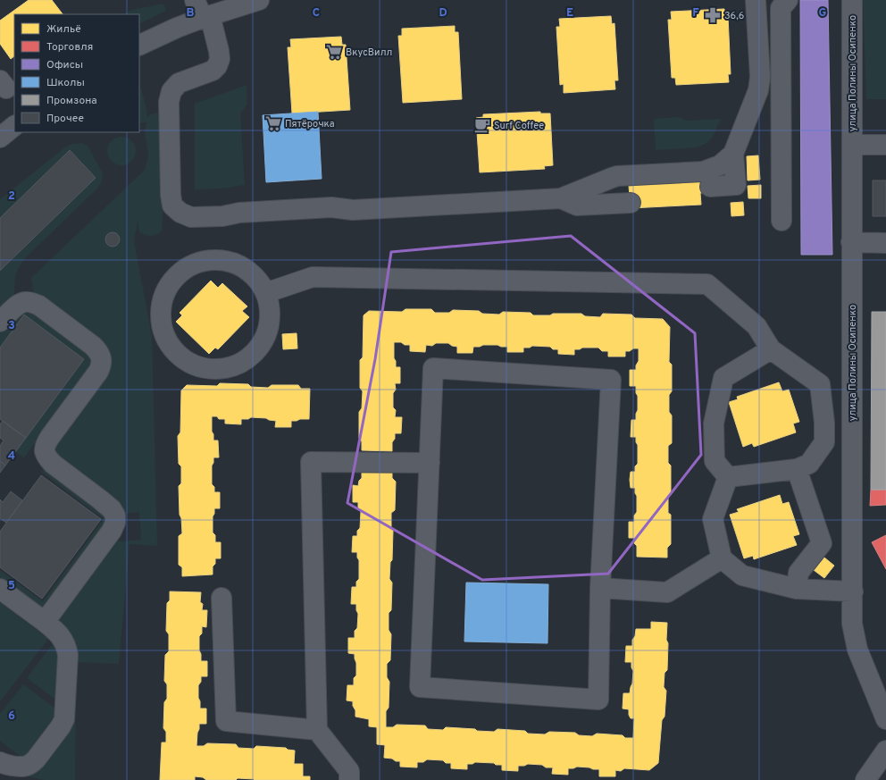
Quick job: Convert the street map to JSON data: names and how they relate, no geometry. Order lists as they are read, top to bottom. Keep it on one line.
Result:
{"streets":{"street":["улица Полины Осипенко"]},"places":{"pharmacy":["36,6"],"supermarket":["ВкусВилл","Пятёрочка"],"cafe":["Surf Coffee"]},"legend":["Жильё","Торговля","Офисы","Школы","Промзона","Прочее"],"grid":{"columns":["B","C","D","E","F","G"],"rows":["2","3","4","5","6"]}}
